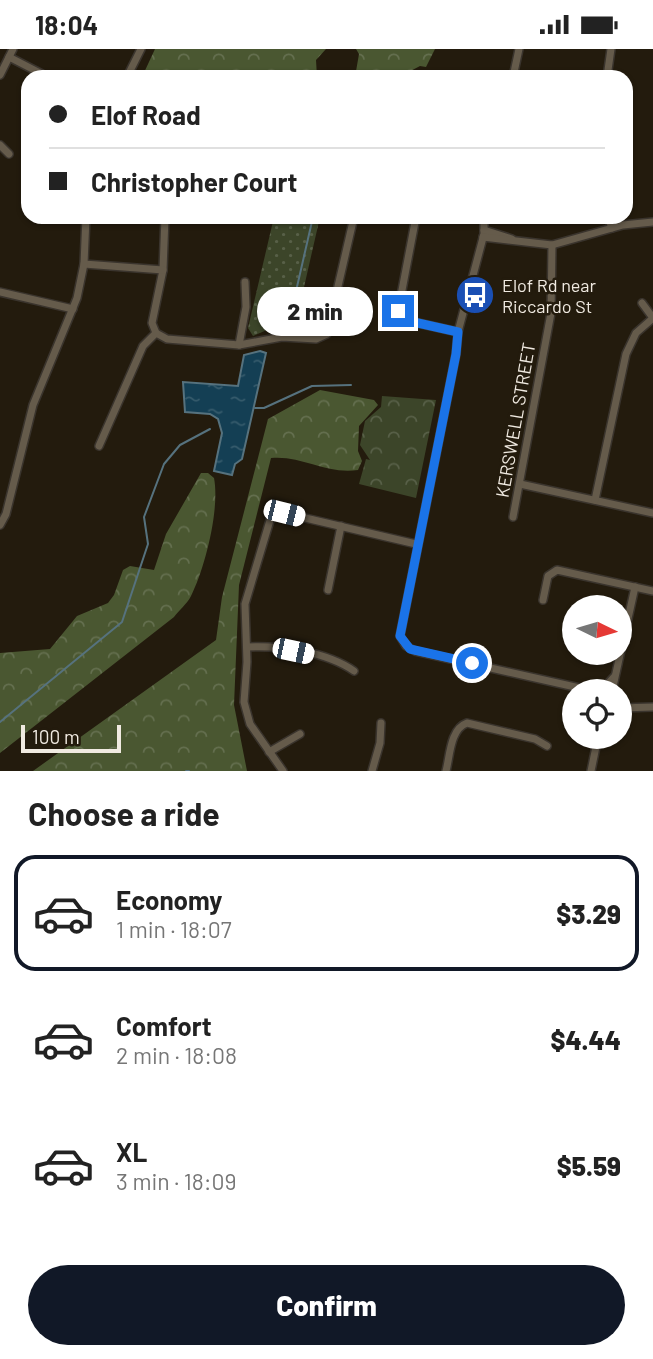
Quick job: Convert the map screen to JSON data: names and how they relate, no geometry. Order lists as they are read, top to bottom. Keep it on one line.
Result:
{"streets":{"street":["KERSWELL STREET"]},"places":{"bus stop":["Elof Rd near Riccardo St"]},"scale_bar":"100 m","north":"right","page":{"status":"18:04","banner":["Elof Road","Christopher Court"],"bubble":"2 min","scale":"100 m","heading":"Choose a ride","list":[{"name":"Economy","note":"1 min · 18:07","value":"$3.29"},{"name":"Comfort","note":"2 min · 18:08","value":"$4.44"},{"name":"XL","note":"3 min · 18:09","value":"$5.59"}],"buttons":"Confirm"}}
